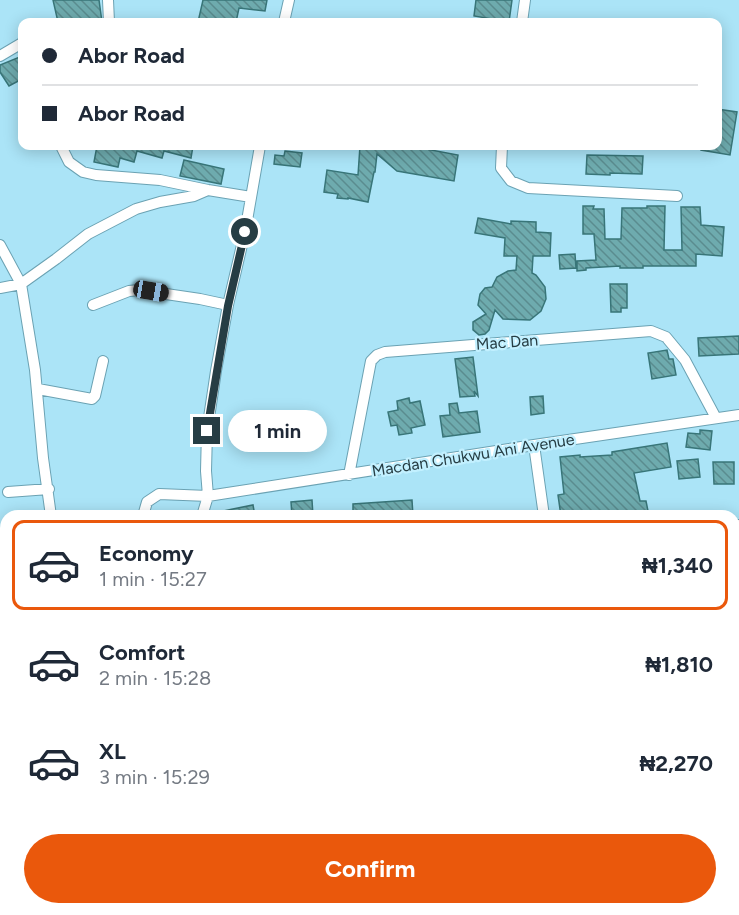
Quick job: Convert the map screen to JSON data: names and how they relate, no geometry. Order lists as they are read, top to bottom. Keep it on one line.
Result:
{"streets":{"street":["Mac Dan","Macdan Chukwu Ani Avenue"]},"crossings":[["Mac Dan","Macdan Chukwu Ani Avenue"]],"page":{"banner":["Abor Road","Abor Road"],"bubble":"1 min","list":[{"name":"Economy","note":"1 min · 15:27","value":"₦1,340"},{"name":"Comfort","note":"2 min · 15:28","value":"₦1,810"},{"name":"XL","note":"3 min · 15:29","value":"₦2,270"}],"buttons":"Confirm"}}
